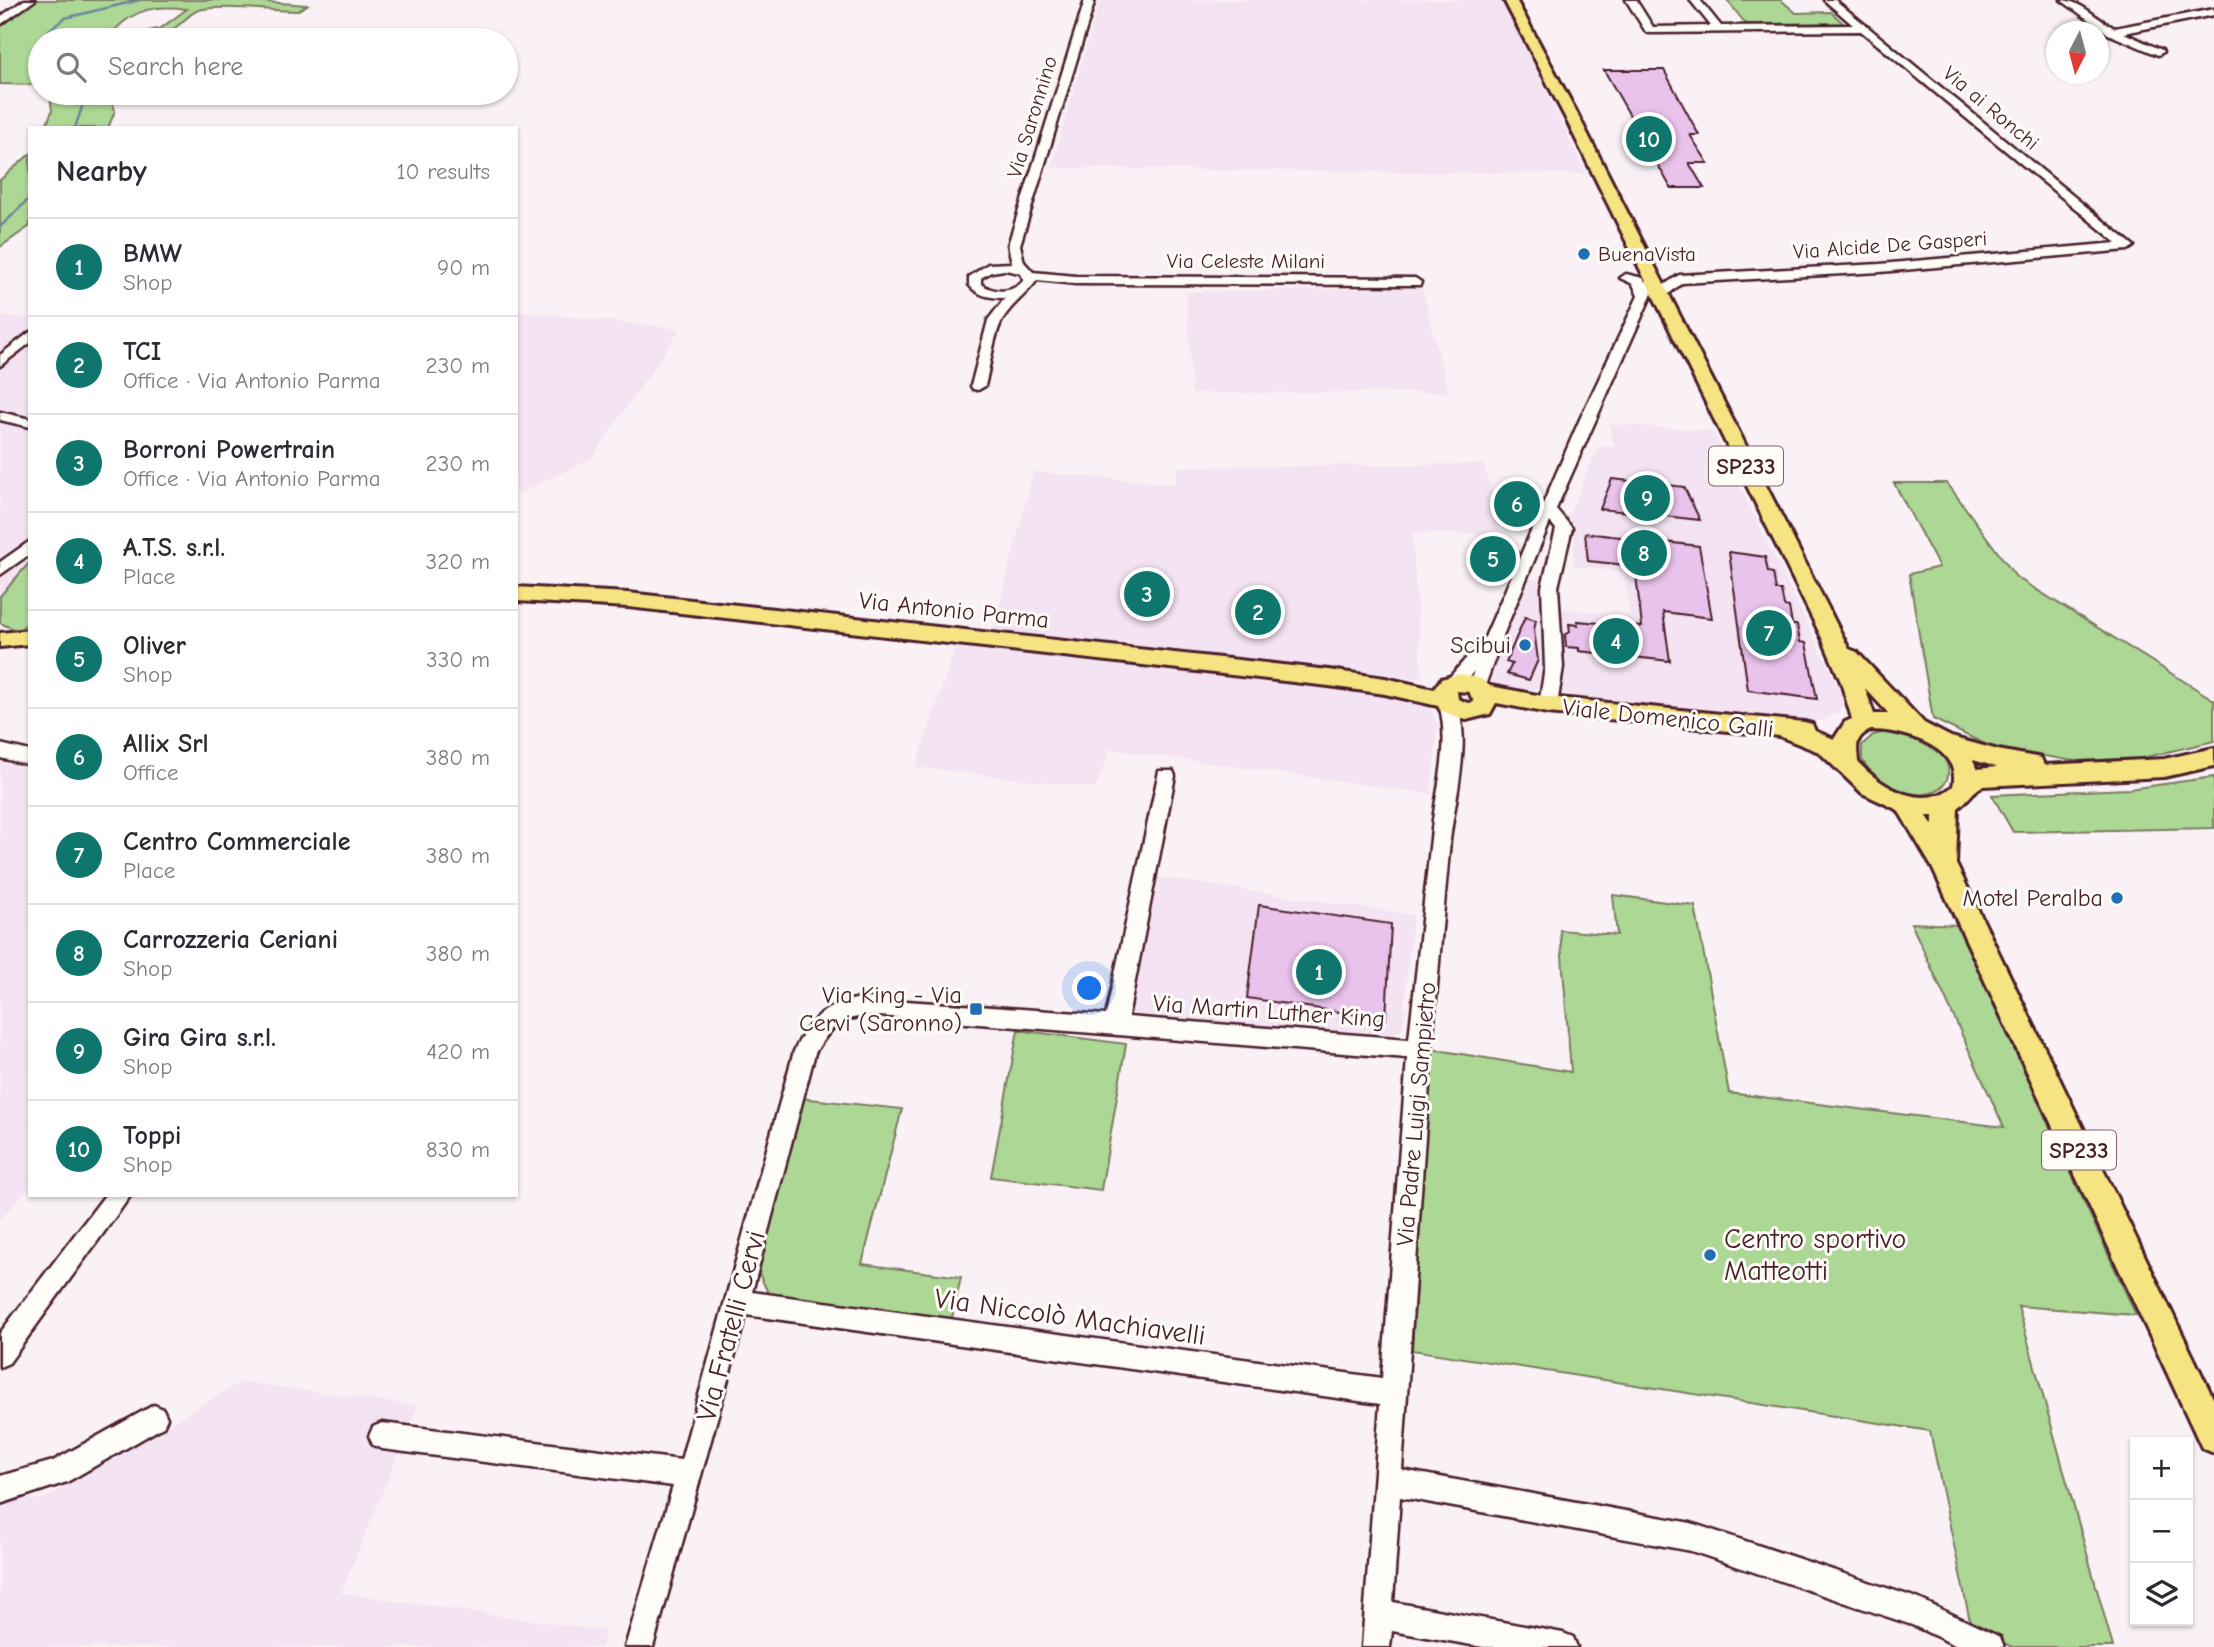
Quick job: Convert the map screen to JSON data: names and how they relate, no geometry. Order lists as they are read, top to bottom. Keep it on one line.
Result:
{"streets":{"main road":["SP233","Via Antonio Parma","Viale Domenico Galli"],"street":["Via ai Ronchi","Via Saronnino","Via Alcide De Gasperi","Via Celeste Milani","Via Martin Luther King","Via Padre Luigi Sampietro","Via Niccolò Machiavelli","Via Fratelli Cervi"]},"crossings":[["Via ai Ronchi","Via Alcide De Gasperi"],["Via Alcide De Gasperi","SP233"],["Via Alcide De Gasperi","Via Padre Luigi Sampietro"],["SP233","Viale Domenico Galli"],["SP233","Via Padre Luigi Sampietro"],["Via Antonio Parma","Viale Domenico Galli"],["Via Antonio Parma","Via Padre Luigi Sampietro"],["Viale Domenico Galli","Via Padre Luigi Sampietro"],["Via Martin Luther King","Via Padre Luigi Sampietro"],["Via Martin Luther King","Via Fratelli Cervi"],["Via Padre Luigi Sampietro","Via Niccolò Machiavelli"],["Via Niccolò Machiavelli","Via Fratelli Cervi"]],"places":{"other":["BuenaVista","Scibui","Motel Peralba","Centro sportivo Matteotti"],"transit":["Via King - Via Cervi (Saronno)"]},"north":"bottom","page":{"search":"Search here","pins":["10","9","6","8","5","3","2","7","4","1"],"heading":["Nearby","10 results"],"list":[{"mark":"1","name":"BMW","note":"Shop","value":"90 m"},{"mark":"2","name":"TCI","note":"Office · Via Antonio Parma","value":"230 m"},{"mark":"3","name":"Borroni Powertrain","note":"Office · Via Antonio Parma","value":"230 m"},{"mark":"4","name":"A.T.S. s.r.l.","note":"Place","value":"320 m"},{"mark":"5","name":"Oliver","note":"Shop","value":"330 m"},{"mark":"6","name":"Allix Srl","note":"Office","value":"380 m"},{"mark":"7","name":"Centro Commerciale","note":"Place","value":"380 m"},{"mark":"8","name":"Carrozzeria Ceriani","note":"Shop","value":"380 m"},{"mark":"9","name":"Gira Gira s.r.l.","note":"Shop","value":"420 m"},{"mark":"10","name":"Toppi","note":"Shop","value":"830 m"}],"map_buttons":["+","−"]}}
